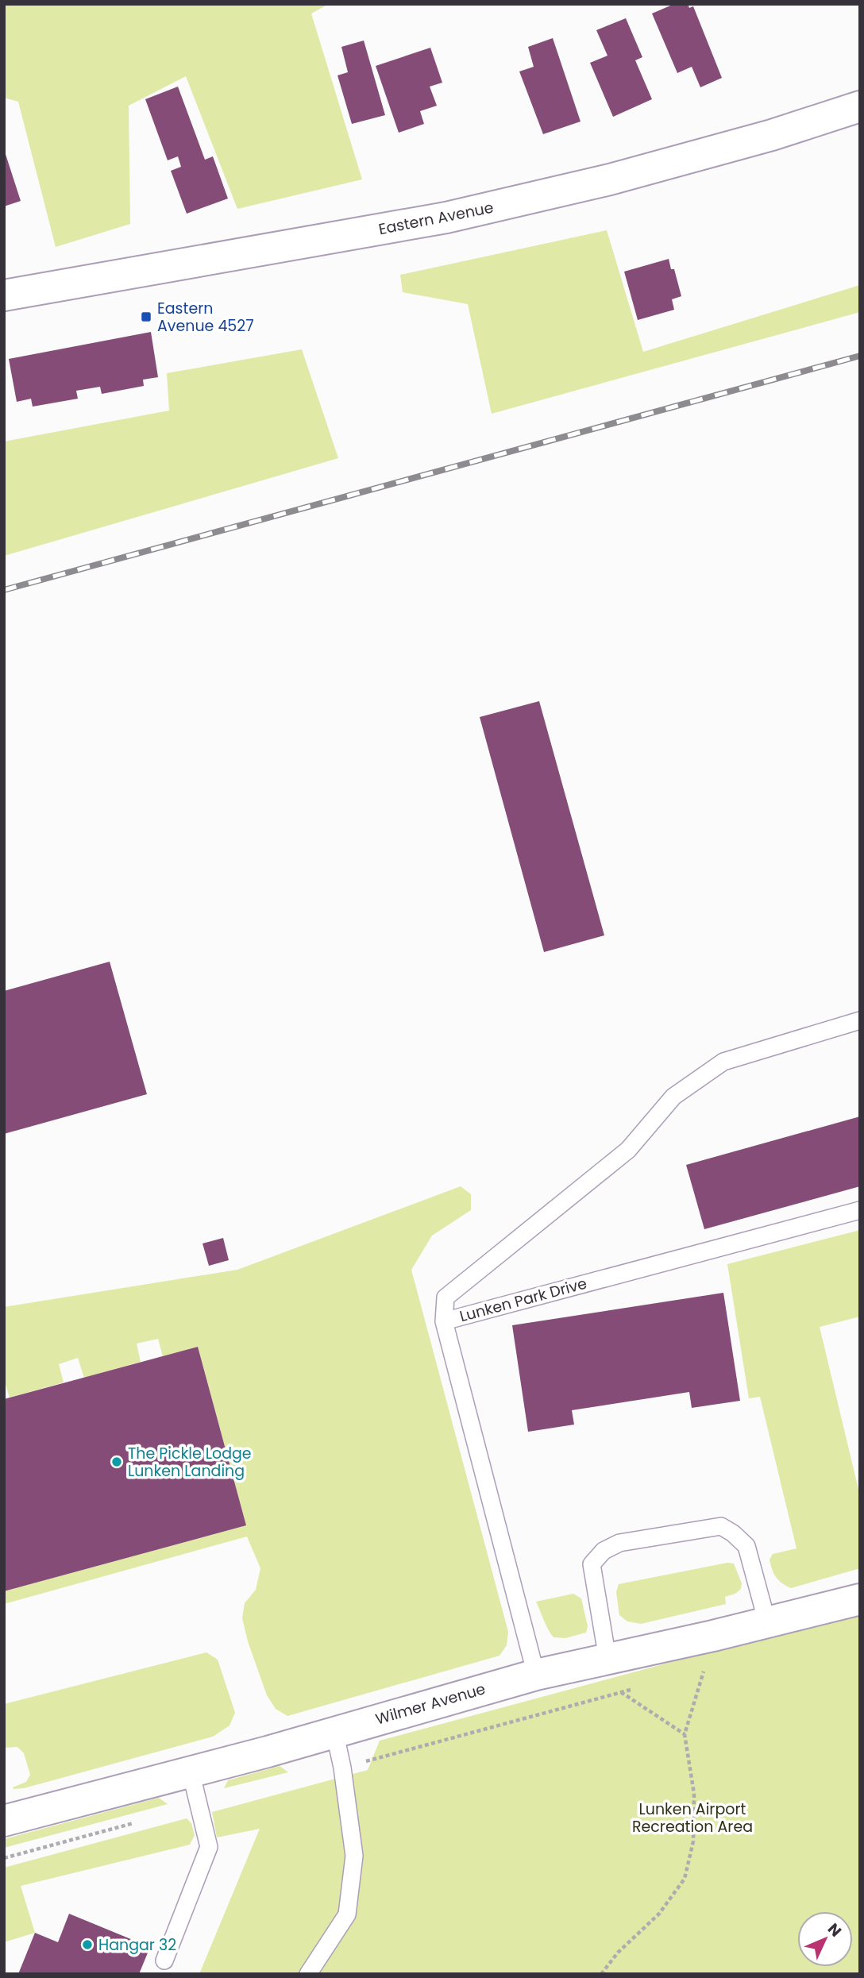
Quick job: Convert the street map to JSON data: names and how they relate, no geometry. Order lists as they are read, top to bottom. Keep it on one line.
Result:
{"streets":{"street":["Eastern Avenue","Wilmer Avenue"],"lane":["Lunken Park Drive"]},"crossings":[["Lunken Park Drive","Wilmer Avenue"]],"parks":["Lunken Airport Recreation Area"],"places":{"transit":["Eastern Avenue 4527"],"other":["The Pickle Lodge Lunken Landing","Hangar 32"]},"north":"top right"}
